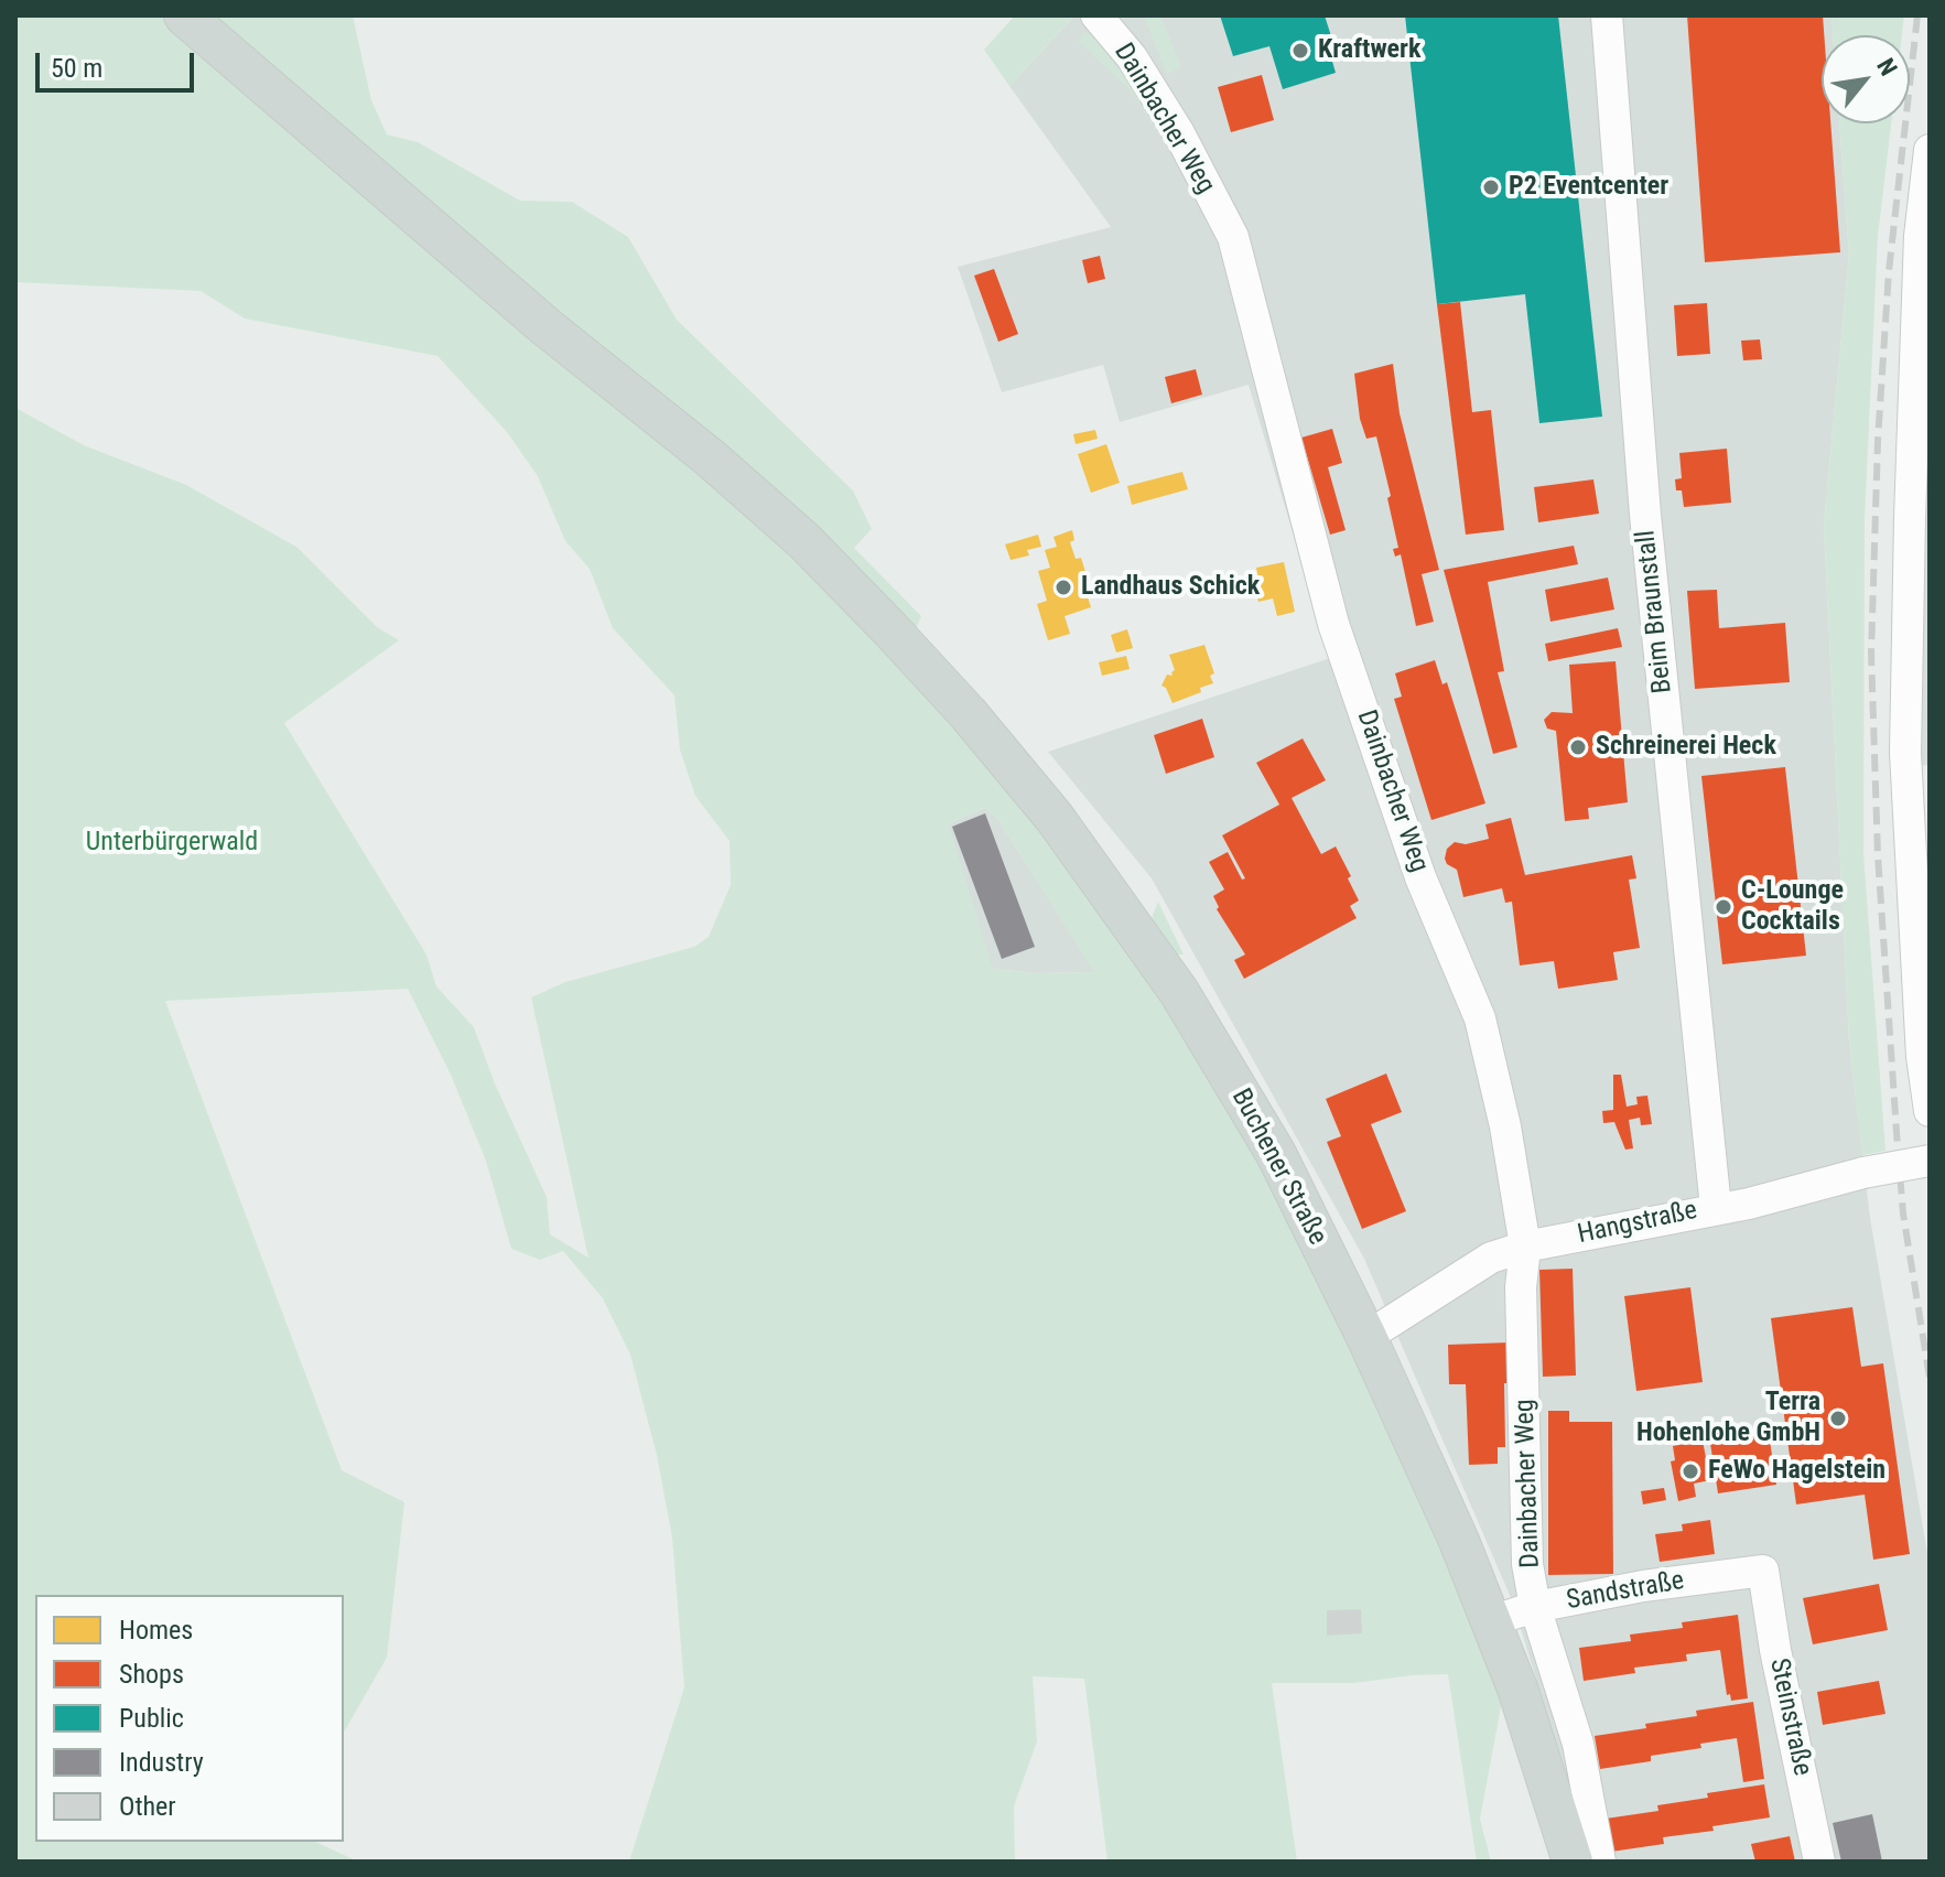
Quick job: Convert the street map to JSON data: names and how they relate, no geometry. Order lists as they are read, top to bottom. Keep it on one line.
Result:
{"streets":{"main road":["Buchener Straße"],"street":["Dainbacher Weg","Beim Braunstall","Hangstraße","Sandstraße","Steinstraße"]},"crossings":[["Dainbacher Weg","Hangstraße"],["Dainbacher Weg","Sandstraße"],["Beim Braunstall","Hangstraße"],["Buchener Straße","Hangstraße"],["Buchener Straße","Sandstraße"],["Sandstraße","Steinstraße"]],"parks":["Unterbürgerwald"],"places":["Kraftwerk","P2 Eventcenter","Landhaus Schick","Schreinerei Heck","C-Lounge Cocktails","Terra Hohenlohe GmbH","FeWo Hagelstein"],"legend":["Homes","Shops","Public","Industry","Other"],"scale_bar":"50 m","north":"top right"}
